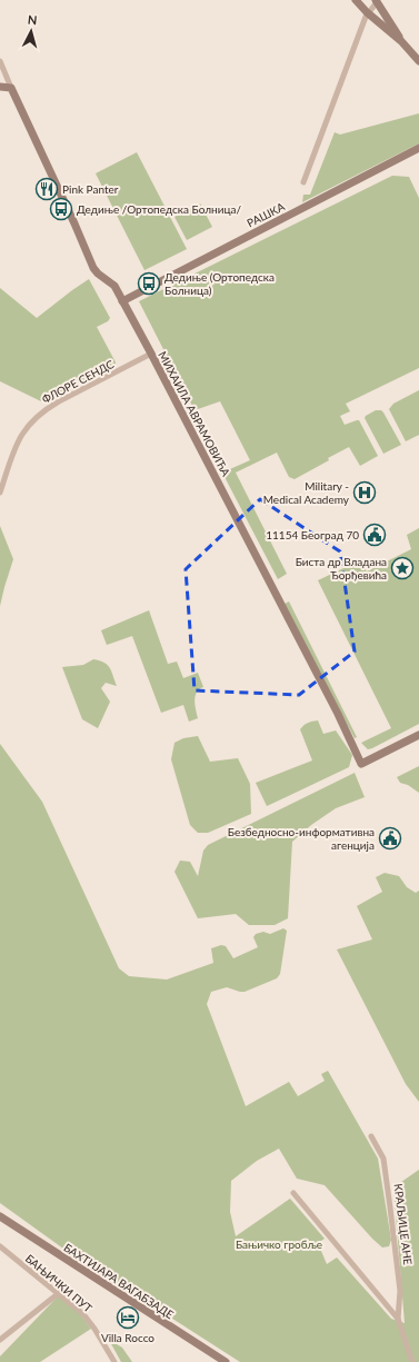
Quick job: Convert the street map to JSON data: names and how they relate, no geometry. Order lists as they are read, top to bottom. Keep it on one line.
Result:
{"streets":{"street":["РАШКА","ФЛОРЕ СЕНДС","МИХАИЛА АВРАМОВИЋА","КРАЉИЦЕ АНЕ","БАХТИЈАРА ВАГАБЗАДЕ","БАЊИЧКИ ПУТ"]},"crossings":[["РАШКА","МИХАИЛА АВРАМОВИЋА"],["ФЛОРЕ СЕНДС","МИХАИЛА АВРАМОВИЋА"]],"parks":["Бањичко гробље"],"places":{"restaurant":["Pink Panter"],"bus stop":["Дедиње /Ортопедска Болница/","Дедиње (Ортопедска Болница)"],"hospital":["Military - Medical Academy"],"public building":["11154 Београд 70","Безбедносно-информативна агенција"],"place":["Биста др Владана Ђорђевића"],"hotel":["Villa Rocco"]},"north":"top"}
